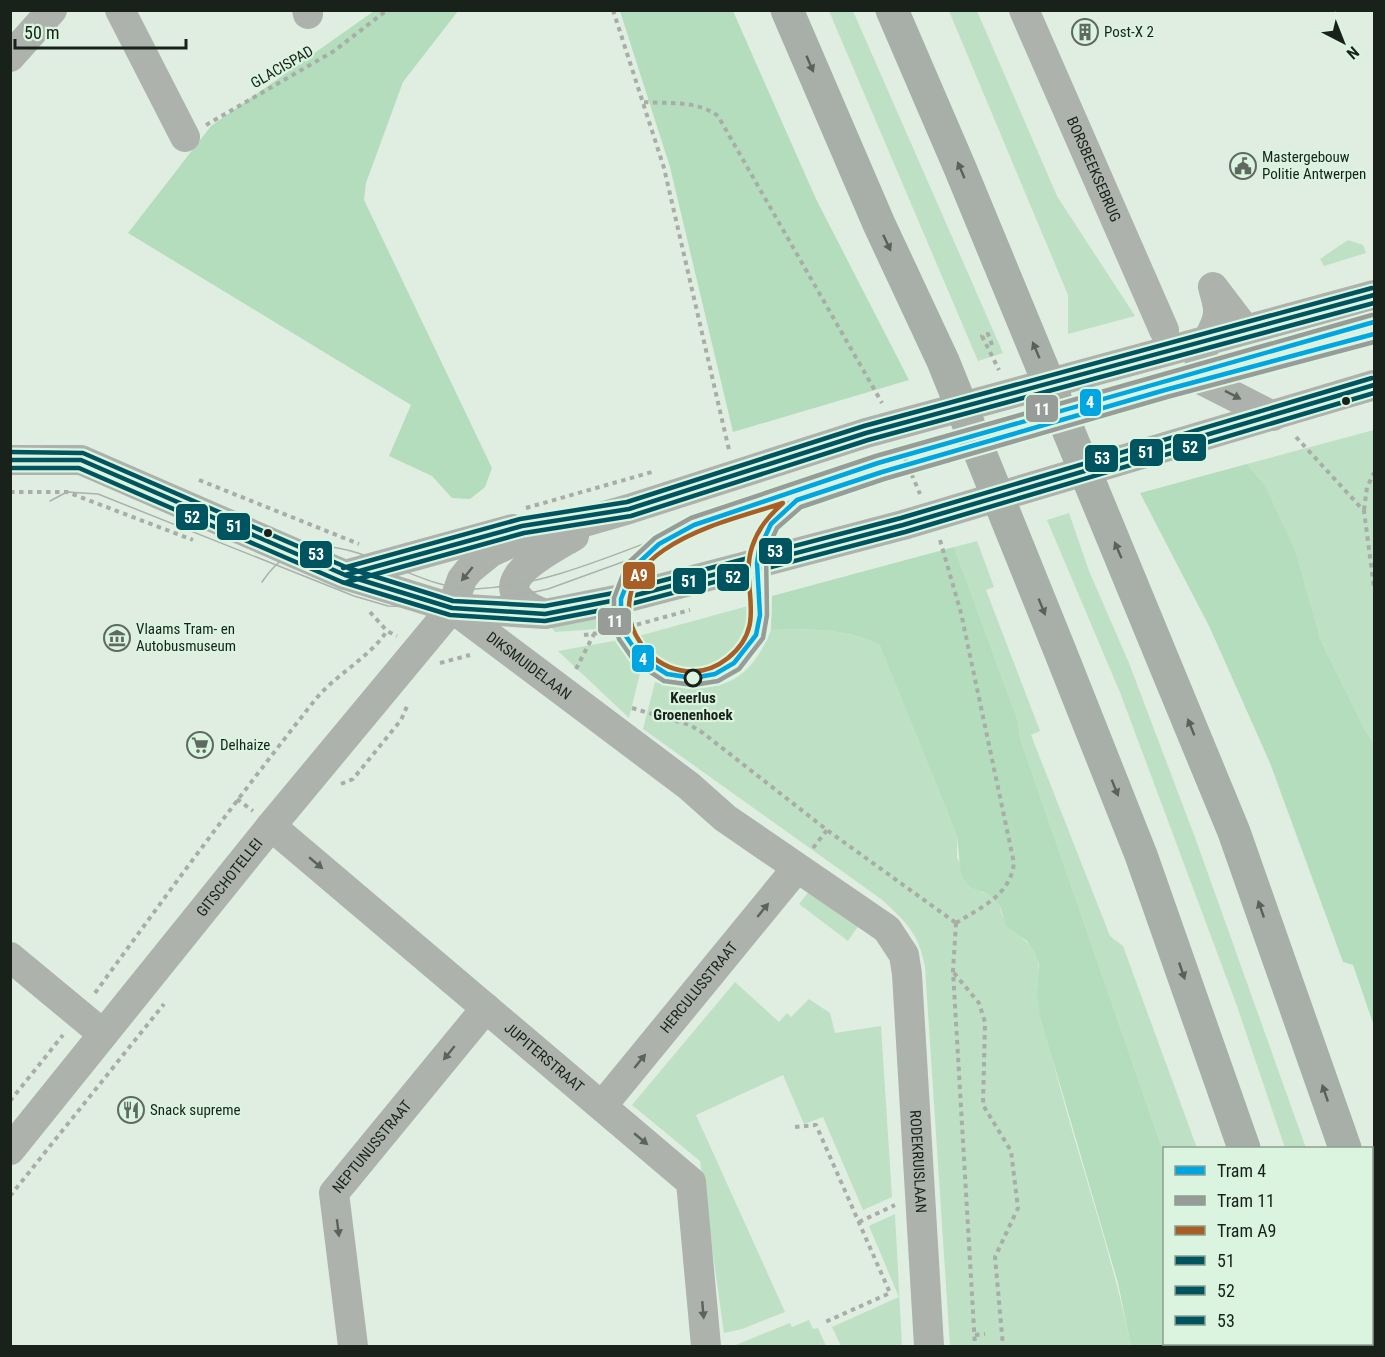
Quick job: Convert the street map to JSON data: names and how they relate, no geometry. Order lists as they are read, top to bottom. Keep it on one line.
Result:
{"streets":{"street":["BORSBEEKSEBRUG","DIKSMUIDELAAN","GITSCHOTELLEI","HERCULUSSTRAAT","JUPITERSTRAAT","NEPTUNUSSTRAAT","RODEKRUISLAAN"],"path":["GLACISPAD"]},"crossings":[["DIKSMUIDELAAN","GITSCHOTELLEI"],["DIKSMUIDELAAN","HERCULUSSTRAAT"],["DIKSMUIDELAAN","RODEKRUISLAAN"],["GITSCHOTELLEI","JUPITERSTRAAT"],["HERCULUSSTRAAT","JUPITERSTRAAT"],["JUPITERSTRAAT","NEPTUNUSSTRAAT"]],"one_way":["HERCULUSSTRAAT","JUPITERSTRAAT","NEPTUNUSSTRAAT"],"places":{"building":["Post-X 2"],"public building":["Mastergebouw Politie Antwerpen"],"museum":["Vlaams Tram- en Autobusmuseum"],"other":["Keerlus Groenenhoek"],"supermarket":["Delhaize"],"restaurant":["Snack supreme"]},"lines":["transit line 53","transit line 51","transit line 52","tram line 11","tram line 4","tram line A9"],"legend":["Tram 4","Tram 11","Tram A9","51","52","53"],"scale_bar":"50 m","north":"bottom right"}
